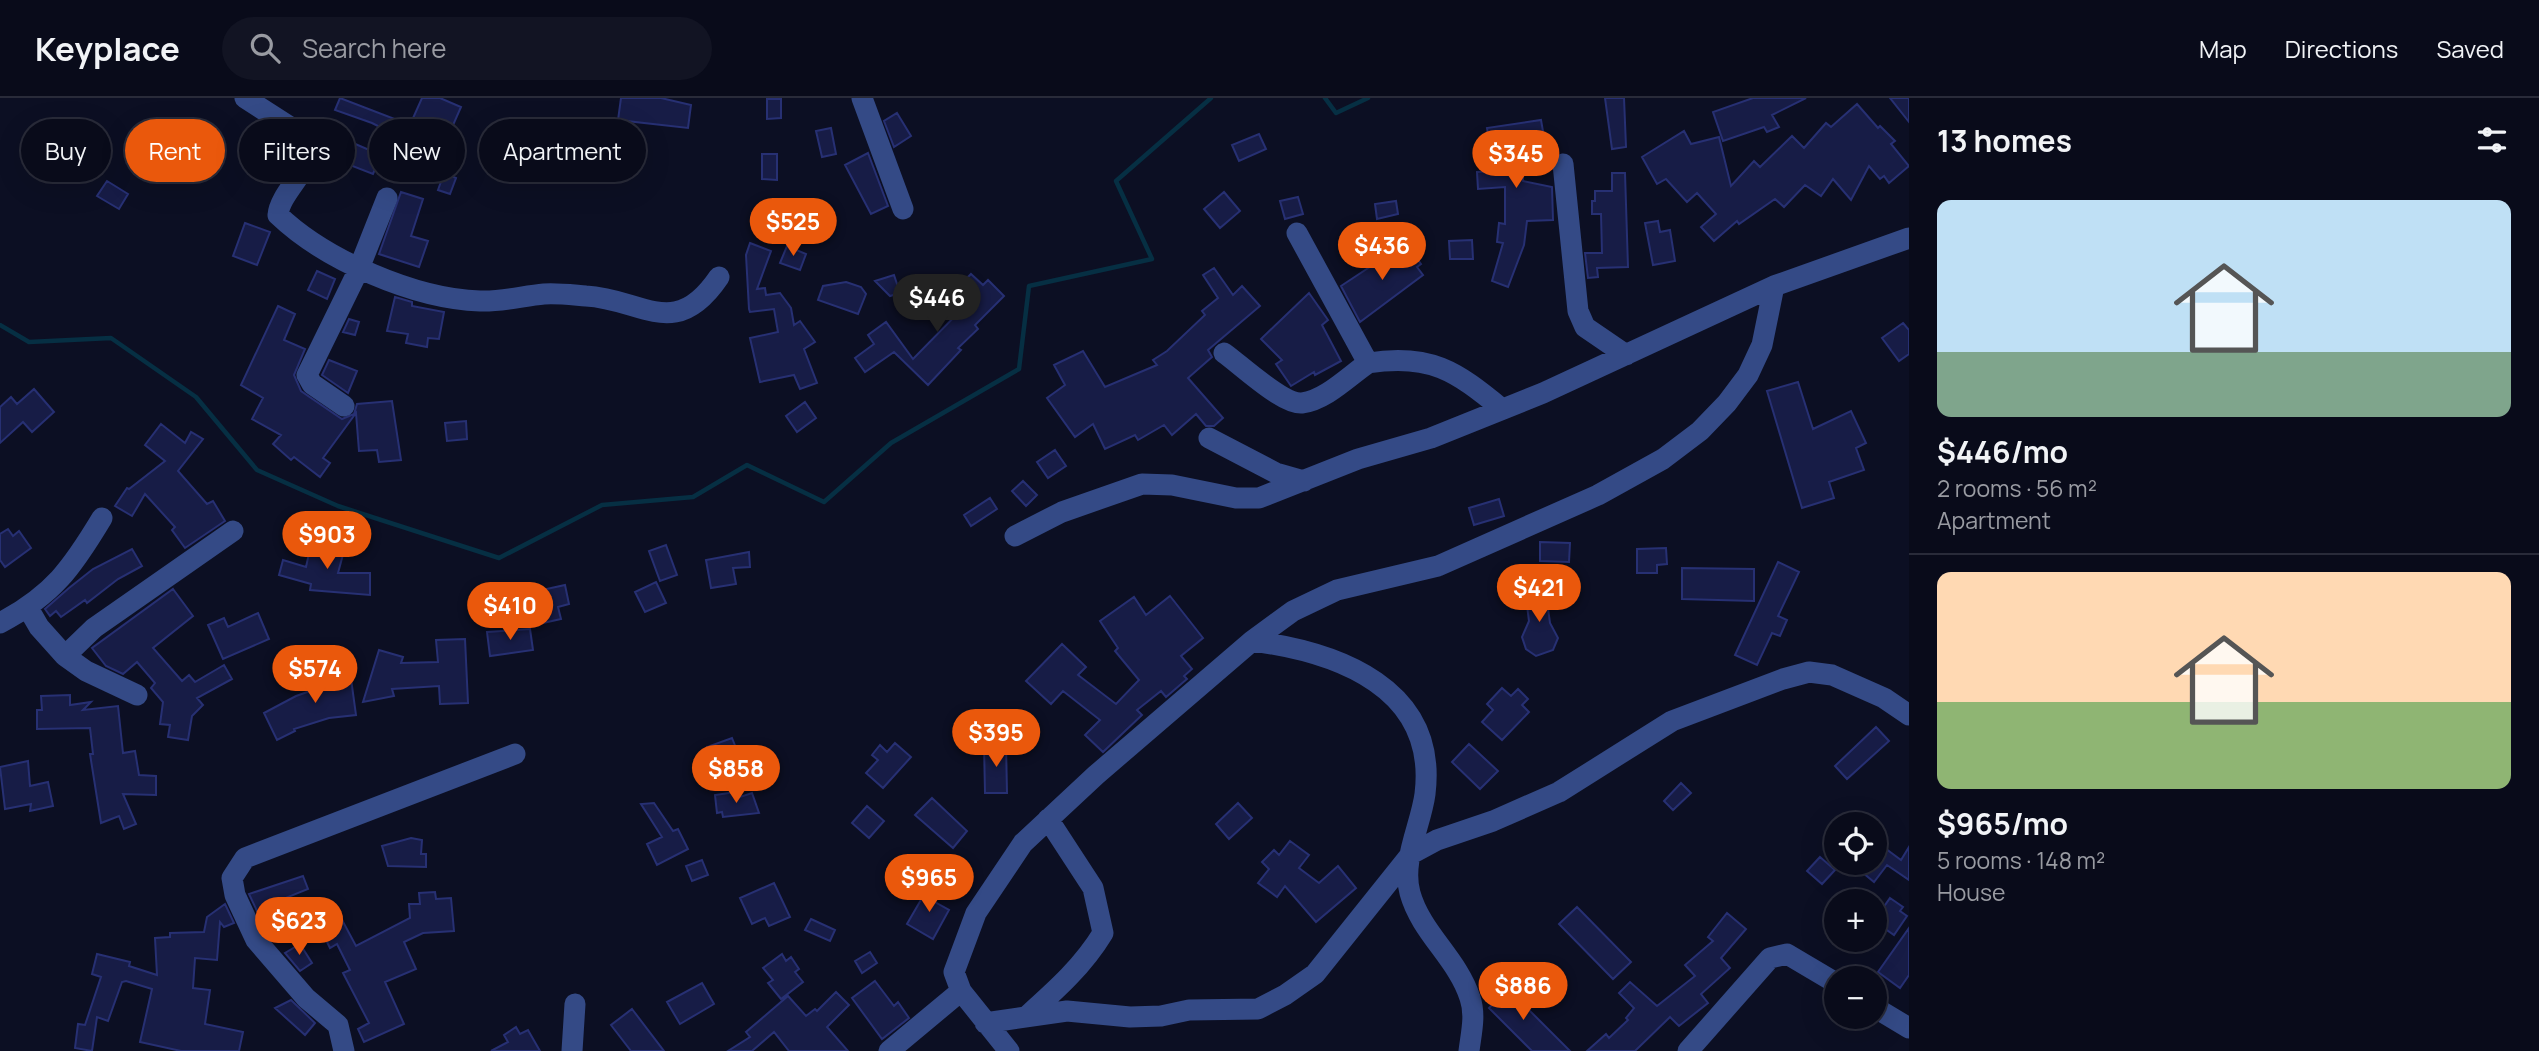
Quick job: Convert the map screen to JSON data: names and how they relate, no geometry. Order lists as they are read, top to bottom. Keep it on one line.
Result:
{"page":{"header":"Keyplace","search":"Search here","nav":["Map","Directions","Saved"],"heading":"13 homes","chip":["Buy","Rent","Filters","New","Apartment"],"price":["$345","$525","$436","$446","$903","$421","$410","$574","$395","$858","$965","$623","$886"],"list":[{"name":"$446/mo","note":"2 rooms · 56 m² · Apartment"},{"name":"$965/mo","note":"5 rooms · 148 m² · House"}],"map_buttons":["+","−"]}}
